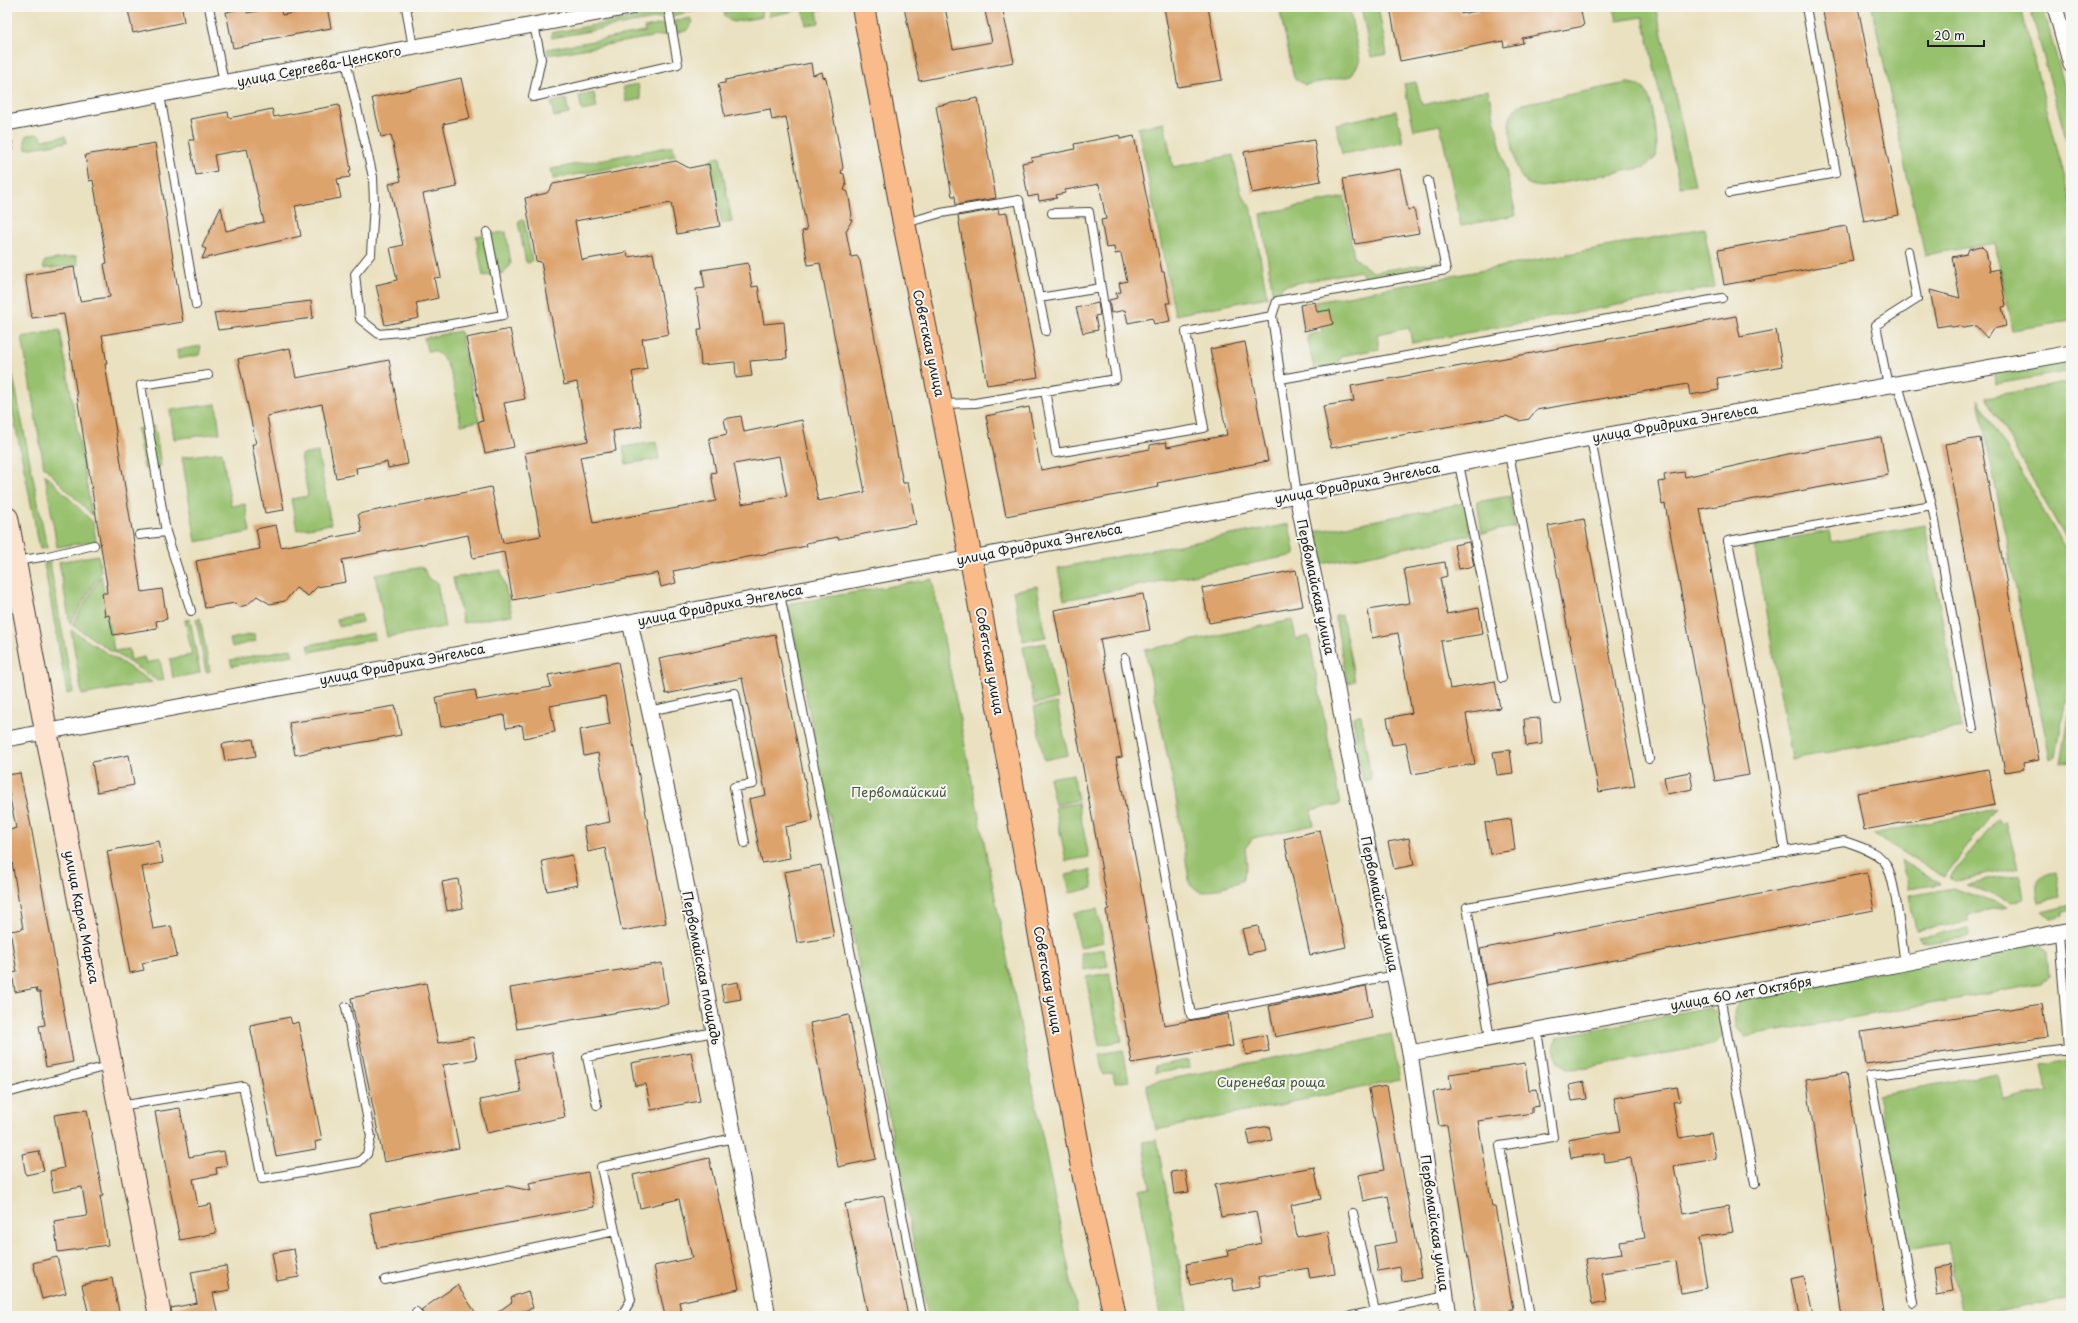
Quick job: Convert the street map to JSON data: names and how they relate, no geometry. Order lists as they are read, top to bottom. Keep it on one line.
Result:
{"streets":{"main road":["Советская улица","улица Карла Маркса"],"street":["улица Сергеева-Ценского","улица Фридриха Энгельса","Первомайская улица","Первомайская площадь","улица 60 лет Октября"]},"crossings":[["Советская улица","улица Фридриха Энгельса"],["улица Фридриха Энгельса","Первомайская улица"],["улица Фридриха Энгельса","улица Карла Маркса"],["улица Фридриха Энгельса","Первомайская площадь"],["Первомайская улица","улица 60 лет Октября"]],"parks":["Первомайский","Сиреневая роща"],"scale_bar":"20 m"}
